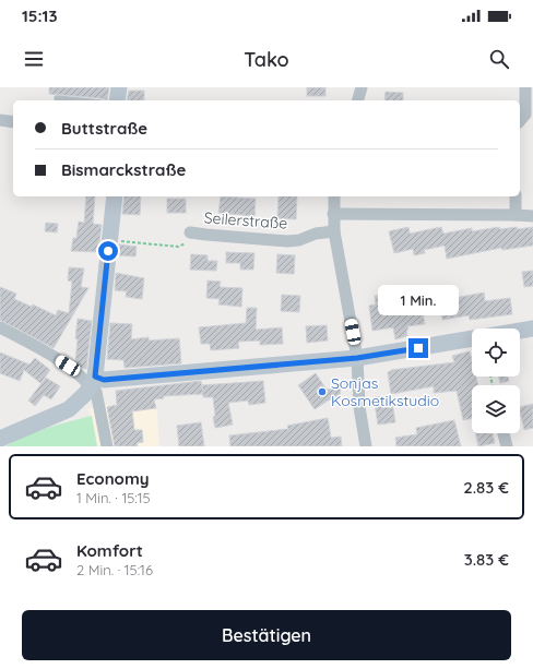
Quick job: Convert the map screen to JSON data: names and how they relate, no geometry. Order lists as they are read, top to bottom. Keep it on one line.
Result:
{"streets":{"street":["Seilerstraße"]},"places":["Sonjas Kosmetikstudio"],"page":{"status":"15:13","header":"Tako","banner":["Buttstraße","Bismarckstraße"],"bubble":"1 Min.","list":[{"name":"Economy","note":"1 Min. · 15:15","value":"2.83 €"},{"name":"Komfort","note":"2 Min. · 15:16","value":"3.83 €"}],"buttons":"Bestätigen"}}
